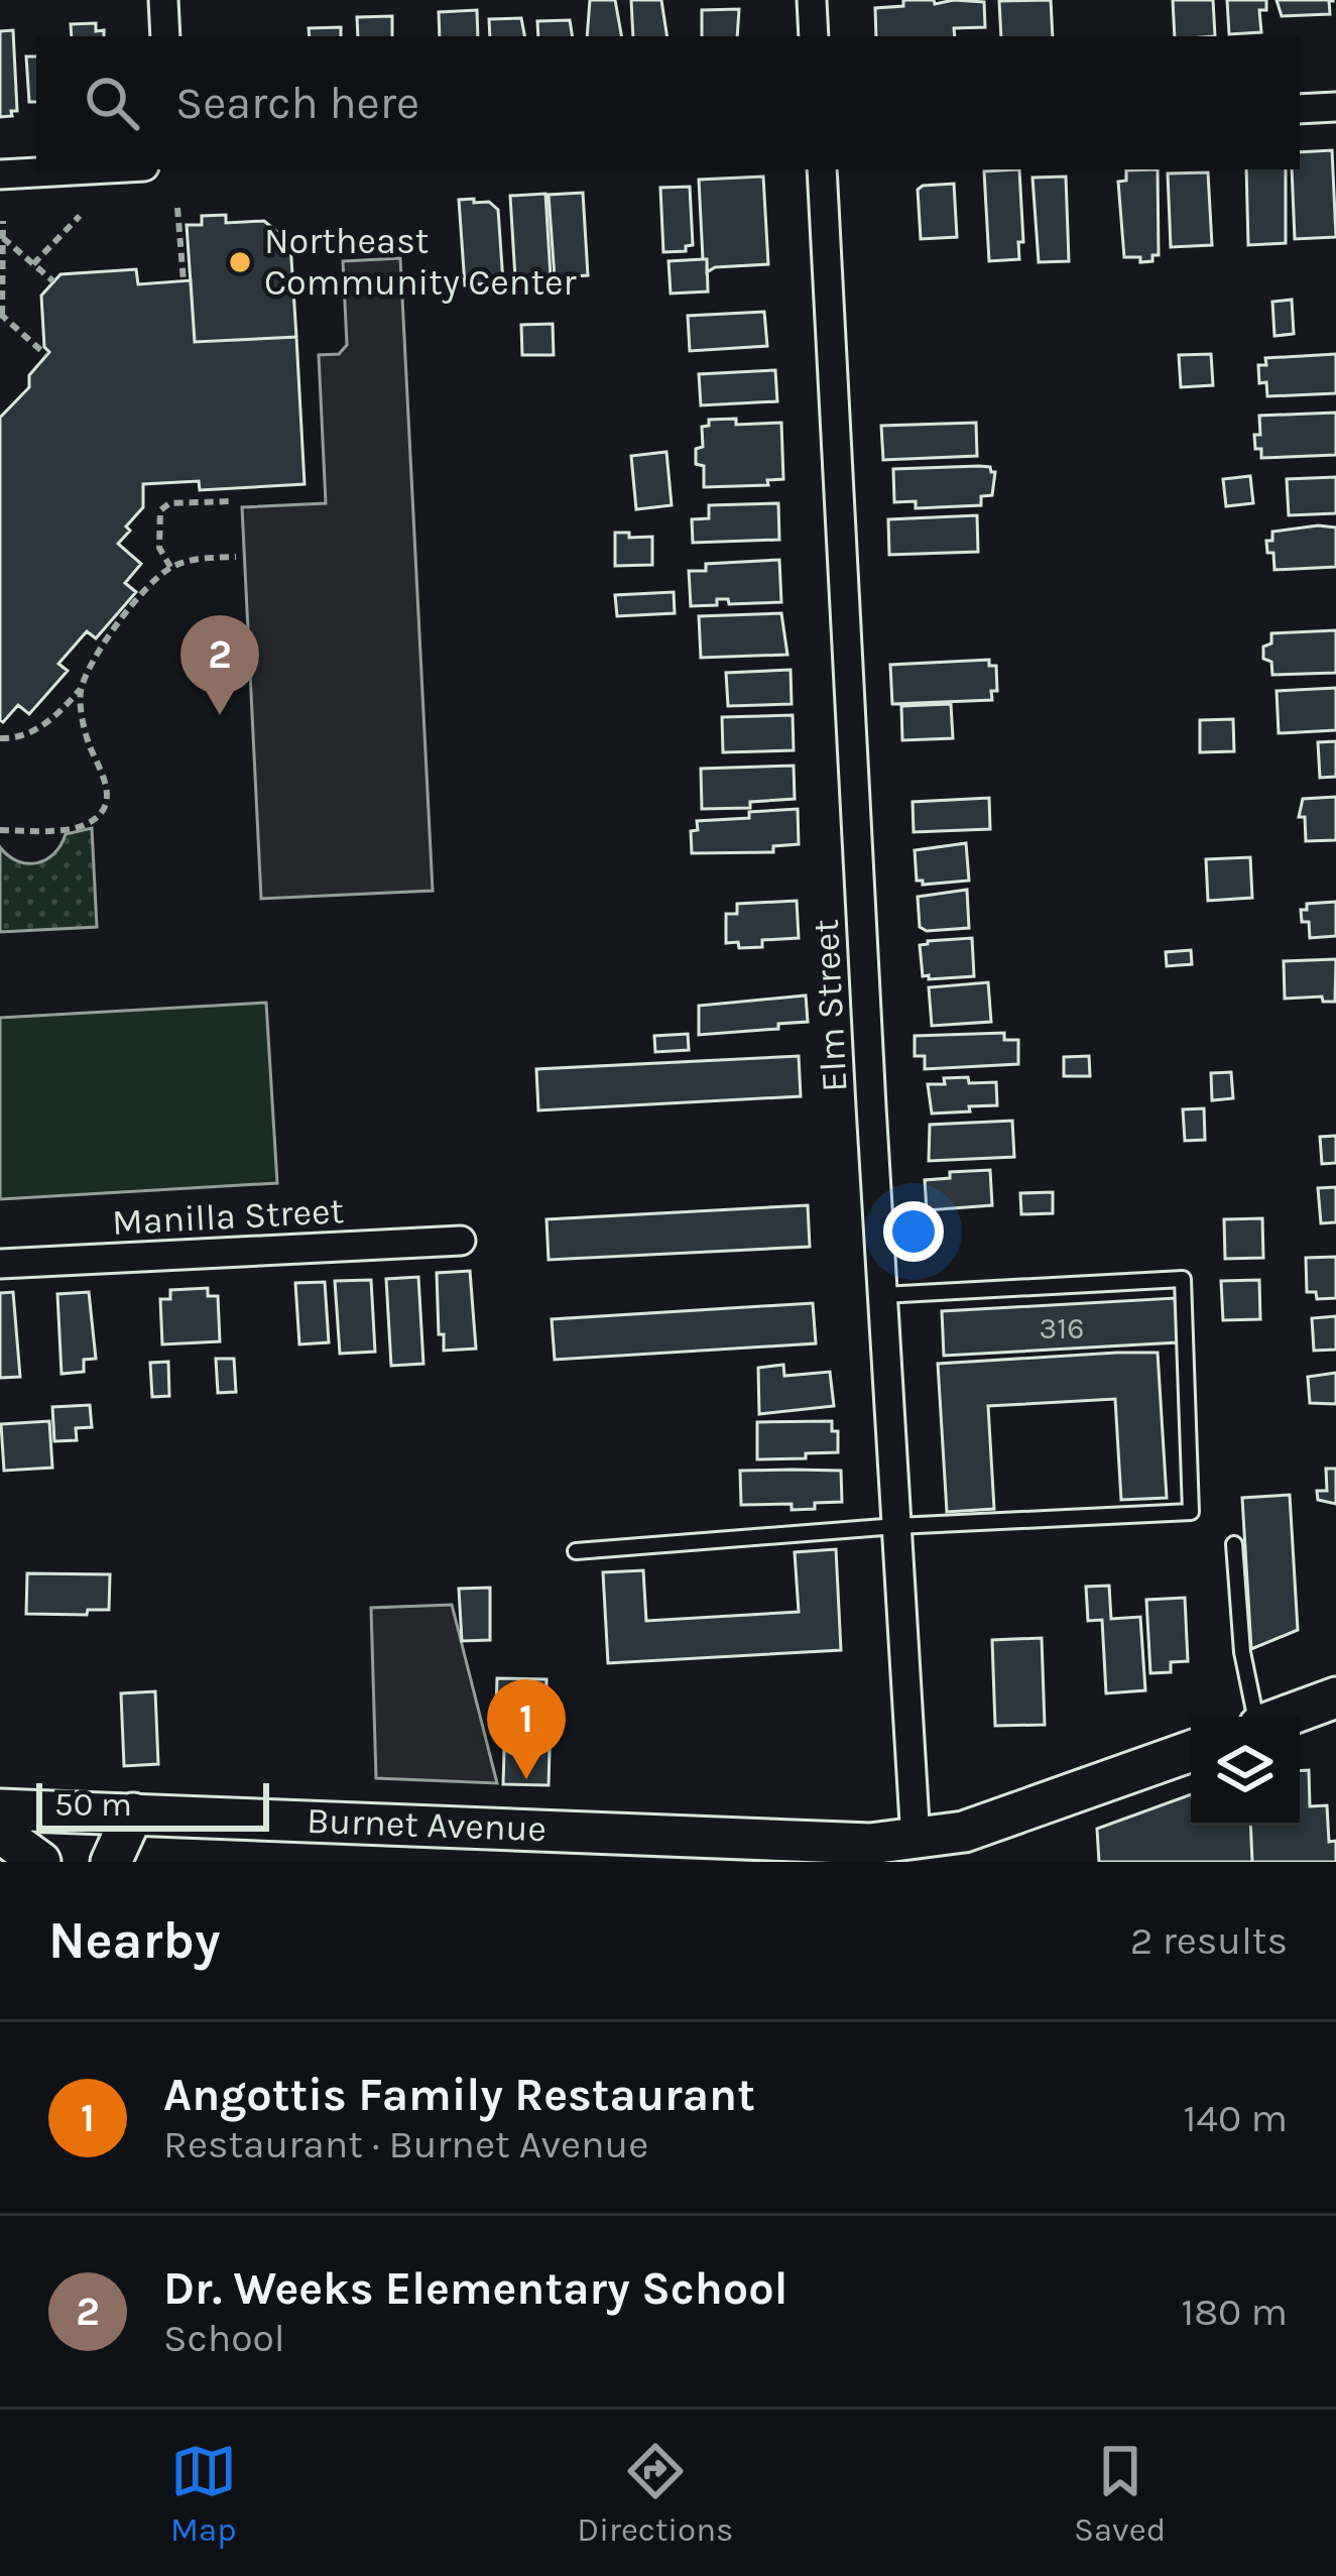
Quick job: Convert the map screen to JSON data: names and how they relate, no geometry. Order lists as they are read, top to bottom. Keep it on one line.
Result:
{"streets":{"street":["Elm Street","Manilla Street","Burnet Avenue"]},"crossings":[["Elm Street","Burnet Avenue"]],"places":["Northeast Community Center"],"house_numbers":["316"],"scale_bar":"50 m","page":{"search":"Search here","pins":["2","1"],"scale":"50 m","heading":["Nearby","2 results"],"list":[{"mark":"1","name":"Angottis Family Restaurant","note":"Restaurant · Burnet Avenue","value":"140 m"},{"mark":"2","name":"Dr. Weeks Elementary School","note":"School","value":"180 m"}],"nav":["Map","Directions","Saved"]}}
